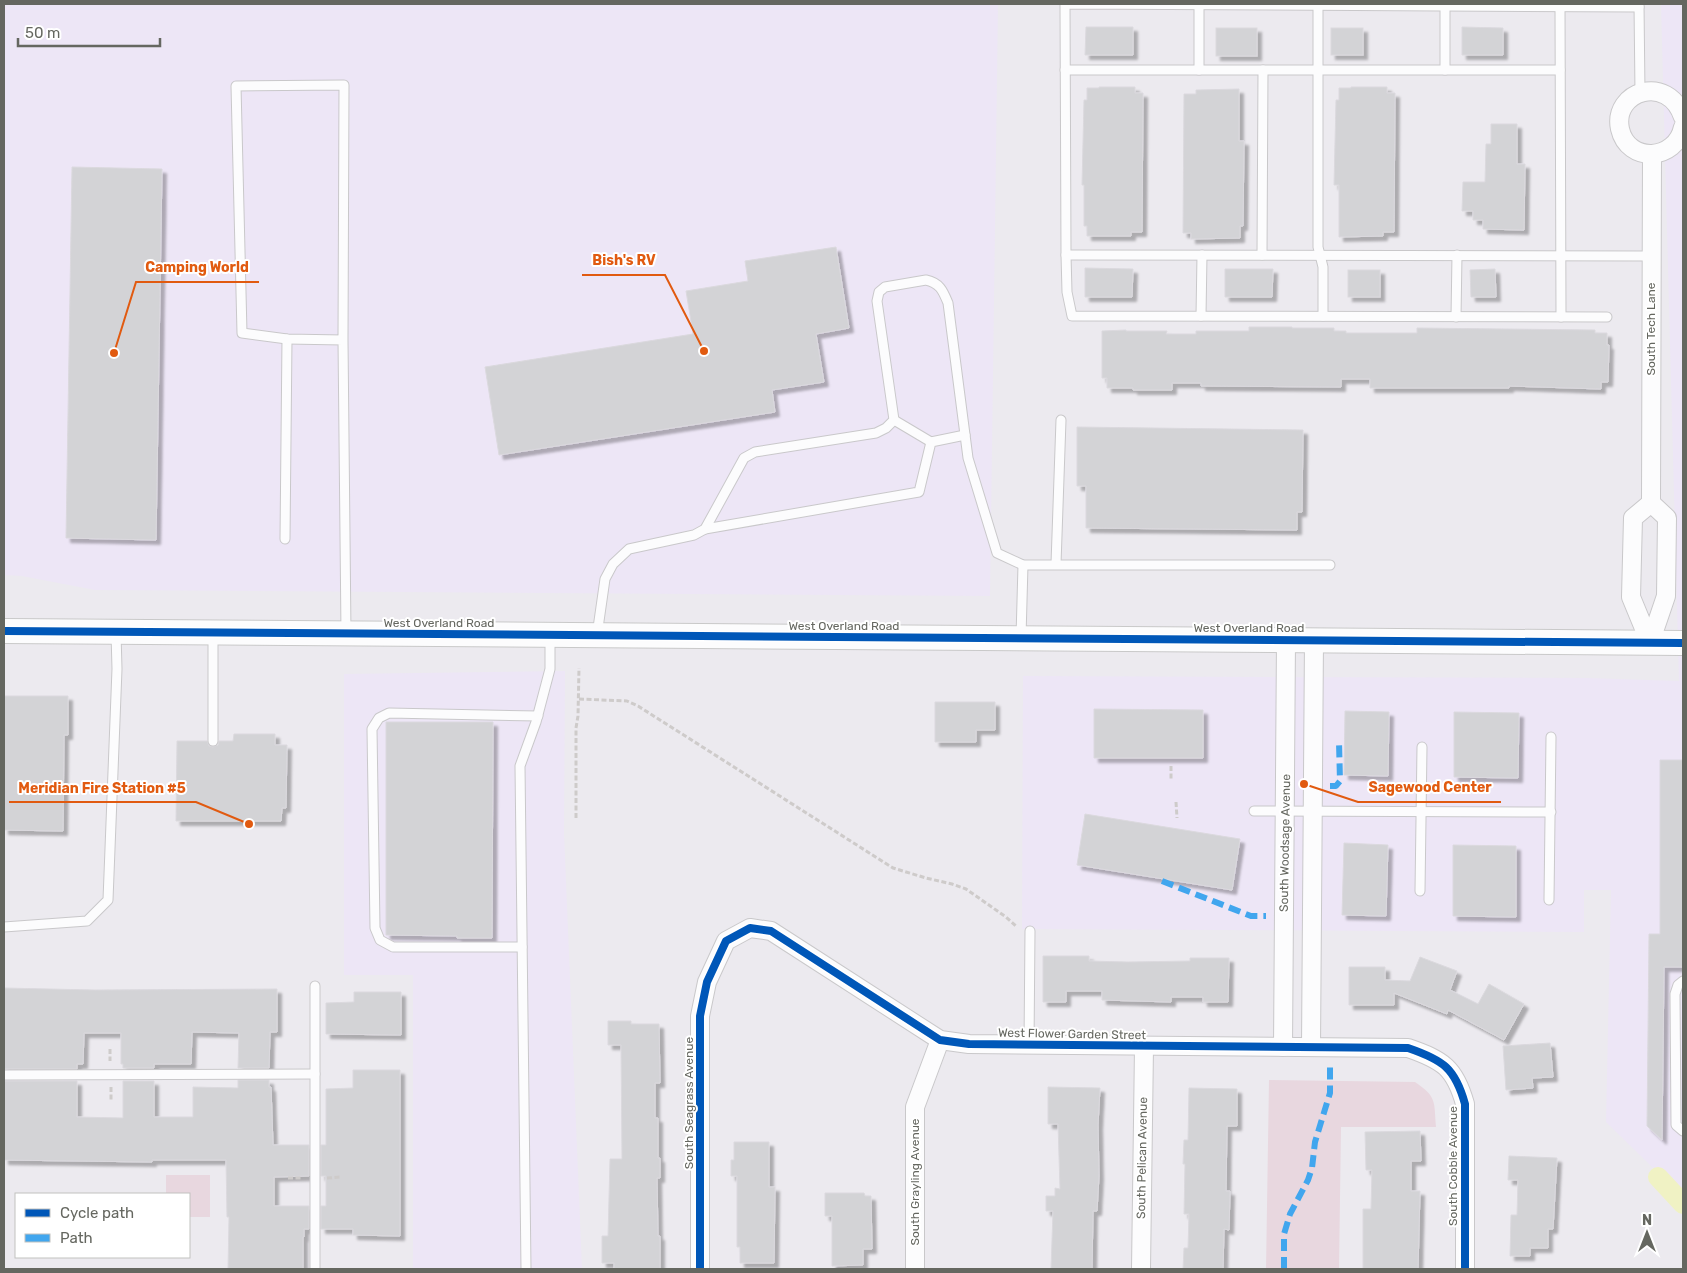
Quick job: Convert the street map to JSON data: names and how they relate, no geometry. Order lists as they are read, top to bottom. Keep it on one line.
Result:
{"streets":{"street":["South Tech Lane","West Overland Road","South Woodsage Avenue","West Flower Garden Street","South Seagrass Avenue","South Pelican Avenue","South Cobble Avenue","South Grayling Avenue"]},"crossings":[["West Overland Road","South Woodsage Avenue"],["South Woodsage Avenue","West Flower Garden Street"],["West Flower Garden Street","South Seagrass Avenue"],["West Flower Garden Street","South Pelican Avenue"],["West Flower Garden Street","South Cobble Avenue"],["West Flower Garden Street","South Grayling Avenue"]],"places":["Bish's RV","Camping World","Sagewood Center","Meridian Fire Station #5"],"legend":["Cycle path","Path"],"scale_bar":"50 m","north":"top"}
